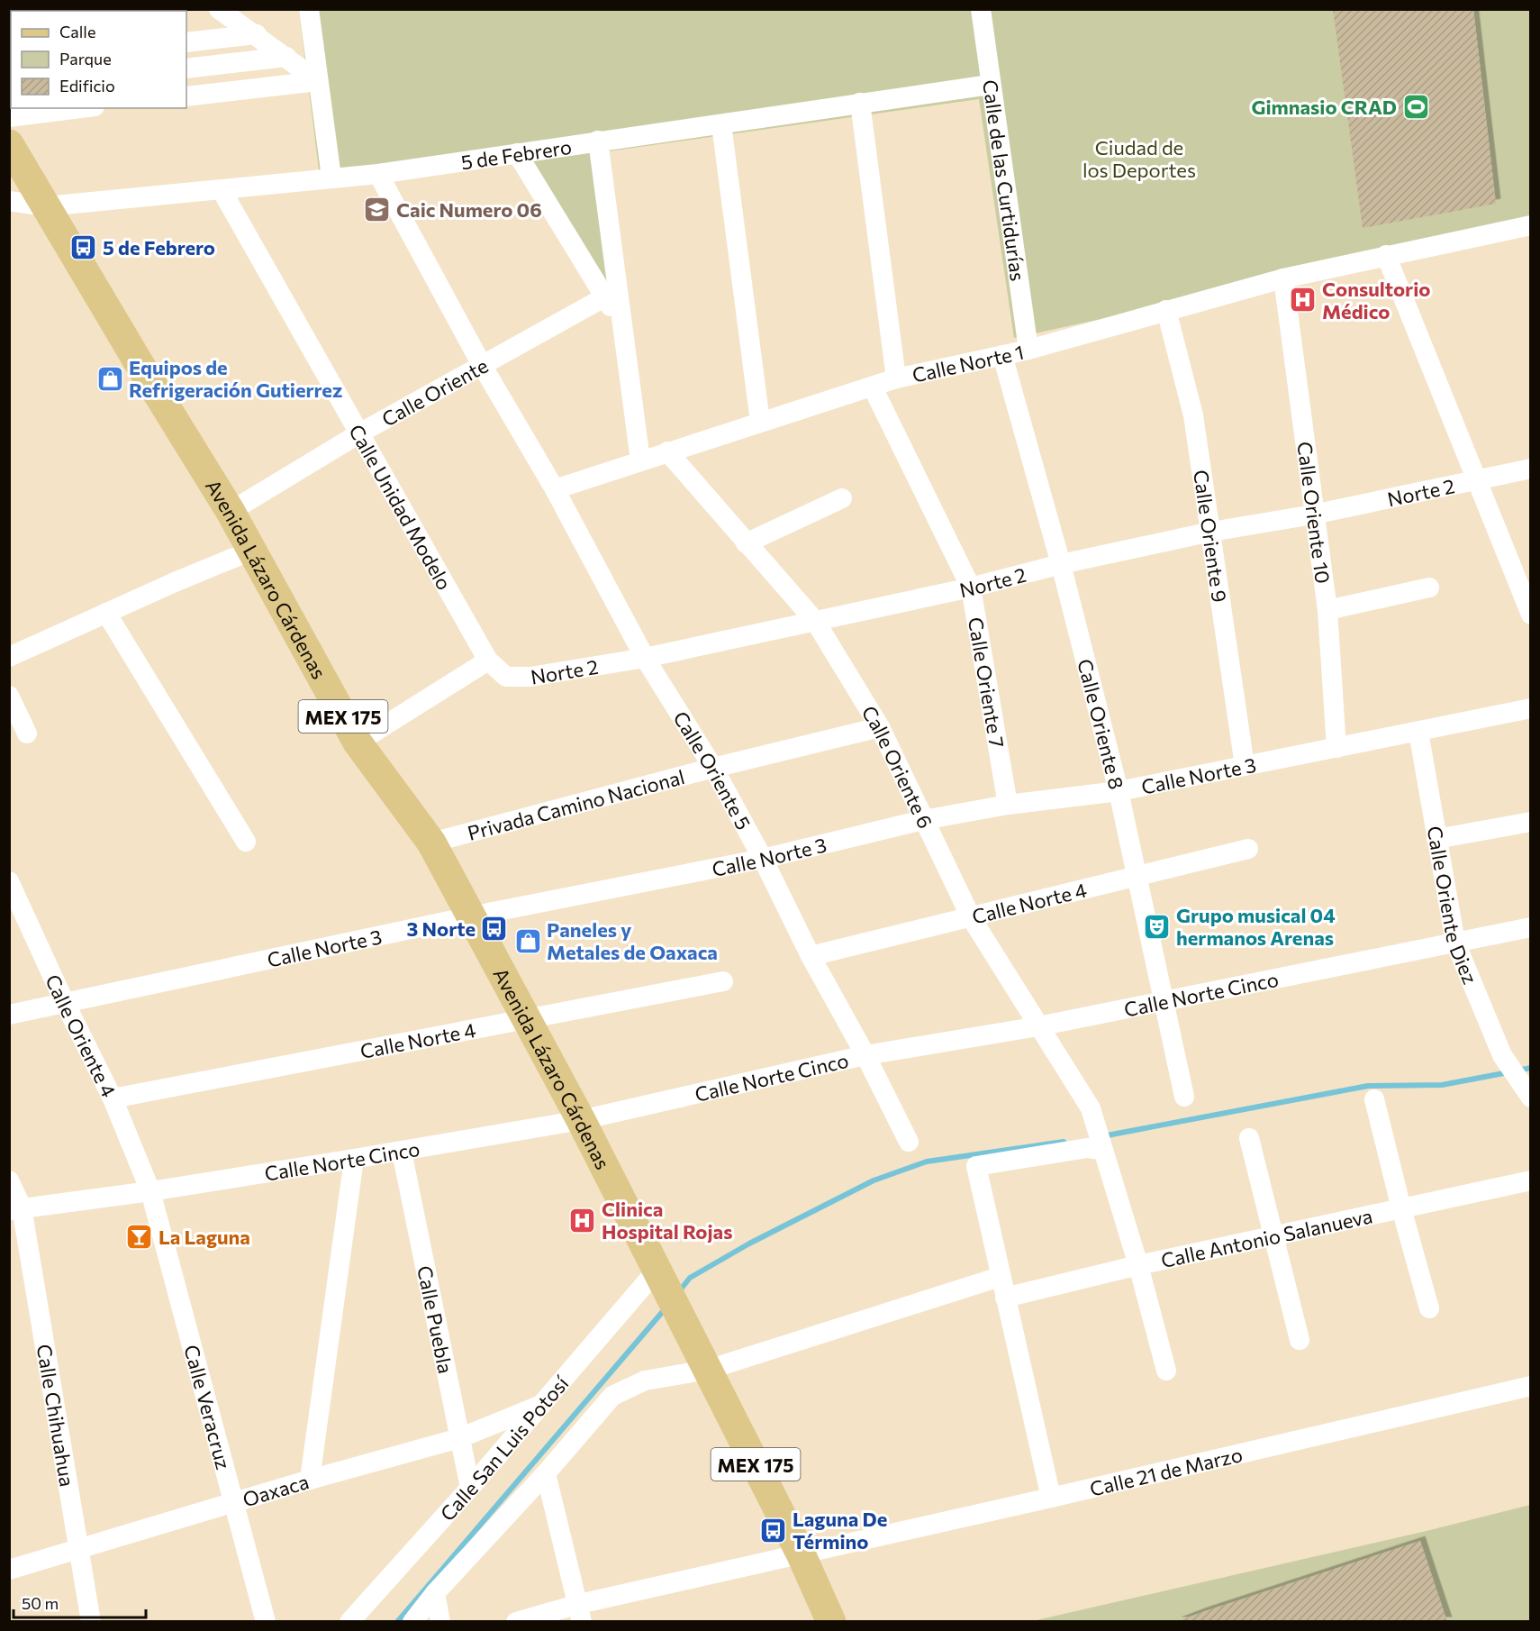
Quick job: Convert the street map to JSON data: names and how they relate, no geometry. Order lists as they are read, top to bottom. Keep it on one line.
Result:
{"streets":{"main road":["Avenida Lázaro Cárdenas","MEX 175"],"street":["5 de Febrero","Calle de las Curtidurías","Calle Norte 1","Calle Oriente","Norte 2","Calle Unidad Modelo","Calle Oriente 10","Calle Oriente 9","Calle Oriente 7","Calle Oriente 8","Calle Oriente 6","Calle Oriente 5","Calle Norte 3","Privada Camino Nacional","Calle Norte 4","Calle Oriente Diez","Calle Norte Cinco","Calle Oriente 4","Calle Antonio Salanueva","Calle Puebla","Calle Veracruz","Calle Chihuahua","Calle San Luis Potosí","Calle 21 de Marzo","Oaxaca"]},"crossings":[["5 de Febrero","Calle de las Curtidurías"],["5 de Febrero","Calle Unidad Modelo"],["5 de Febrero","Avenida Lázaro Cárdenas"],["5 de Febrero","Calle Oriente 5"],["Calle de las Curtidurías","Calle Norte 1"],["Calle Norte 1","Calle Oriente 10"],["Calle Norte 1","Calle Oriente 9"],["Calle Norte 1","Calle Oriente 7"],["Calle Norte 1","Calle Oriente 8"],["Calle Norte 1","Calle Oriente 6"],["Calle Norte 1","Calle Oriente 5"],["Calle Oriente","Calle Unidad Modelo"],["Calle Oriente","Calle Oriente 5"],["Norte 2","Calle Unidad Modelo"],["Norte 2","Calle Oriente 10"],["Norte 2","Calle Oriente 9"],["Norte 2","Calle Oriente 7"],["Norte 2","Calle Oriente 8"],["Norte 2","Calle Oriente 6"],["Norte 2","Calle Oriente 5"],["Calle Oriente 10","Calle Norte 3"],["Calle Oriente 9","Calle Norte 3"],["Avenida Lázaro Cárdenas","Calle Norte 3"],["Avenida Lázaro Cárdenas","Privada Camino Nacional"],["Avenida Lázaro Cárdenas","Calle Norte 4"],["Avenida Lázaro Cárdenas","Calle Norte Cinco"],["Avenida Lázaro Cárdenas","Calle San Luis Potosí"],["Avenida Lázaro Cárdenas","Calle 21 de Marzo"],["Calle Oriente 7","Calle Norte 3"],["Calle Oriente 8","Calle Norte 3"],["Calle Oriente 8","Calle Norte 4"],["Calle Oriente 8","Calle Norte Cinco"],["Calle Oriente 6","Calle Norte 3"],["Calle Oriente 6","Privada Camino Nacional"],["Calle Oriente 6","Calle Norte 4"],["Calle Oriente 6","Calle Norte Cinco"],["Calle Oriente 6","Calle Antonio Salanueva"],["Calle Oriente 5","Calle Norte 3"],["Calle Oriente 5","Privada Camino Nacional"],["Calle Oriente 5","Calle Norte 4"],["Calle Oriente 5","Calle Norte Cinco"],["Calle Norte 3","Calle Oriente Diez"],["Calle Norte 3","Calle Oriente 4"],["Calle Norte 4","Calle Oriente 4"],["Calle Oriente Diez","Calle Norte Cinco"],["Calle Norte Cinco","Calle Oriente 4"],["Calle Norte Cinco","Calle Puebla"],["Calle Norte Cinco","Calle Veracruz"],["Calle Norte Cinco","Calle Chihuahua"],["Calle Oriente 4","Calle Veracruz"],["Calle Puebla","Calle San Luis Potosí"],["Calle Puebla","Oaxaca"],["Calle Veracruz","Oaxaca"],["Calle Chihuahua","Oaxaca"],["Calle San Luis Potosí","Oaxaca"]],"parks":["Ciudad de los Deportes"],"places":{"sports":["Gimnasio CRAD"],"school or university":["Caic Numero 06"],"bus stop":["5 de Febrero","3 Norte","Laguna De Término"],"hospital":["Consultorio Médico","Clinica Hospital Rojas"],"shop":["Equipos de Refrigeración Gutierrez","Paneles y Metales de Oaxaca"],"theatre":["Grupo musical 04 hermanos Arenas"],"bar":["La Laguna"]},"legend":["Calle","Parque","Edificio"],"scale_bar":"50 m"}
